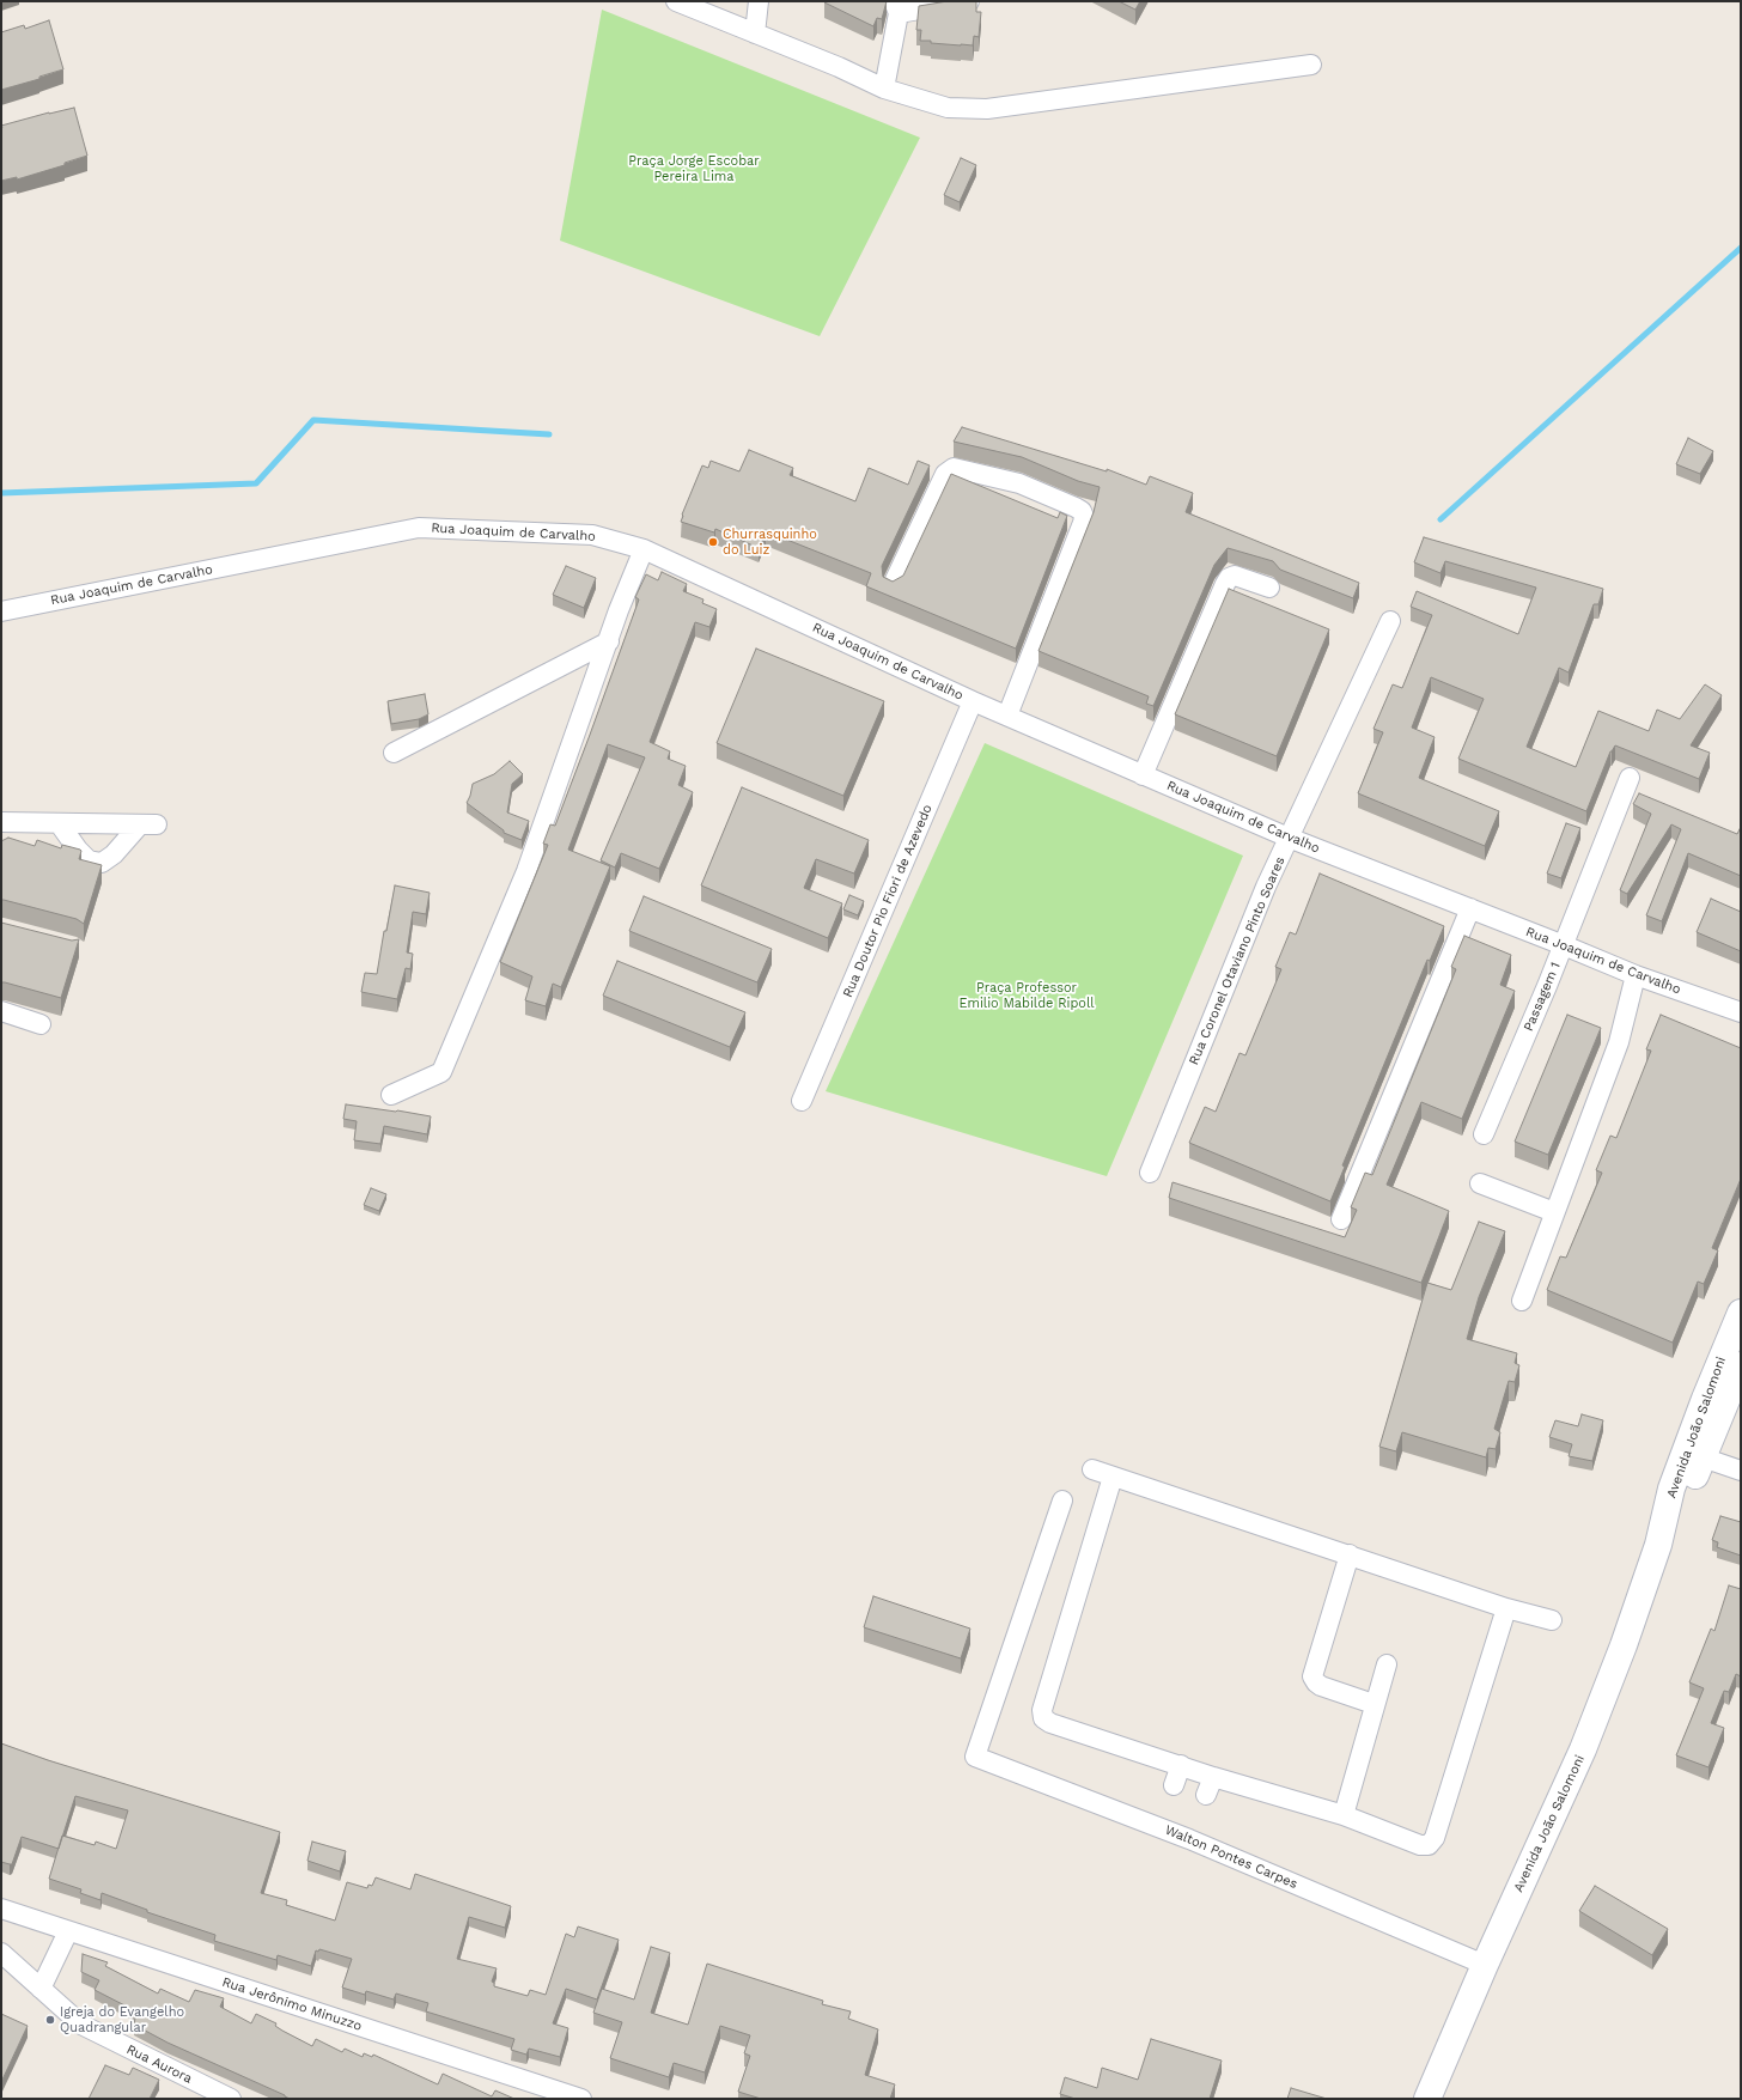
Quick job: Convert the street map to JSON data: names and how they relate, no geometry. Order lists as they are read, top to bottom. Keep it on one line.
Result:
{"streets":{"main road":["Avenida João Salomoni"],"street":["Rua Joaquim de Carvalho","Rua Doutor Pio Fiori de Azevedo","Rua Coronel Otaviano Pinto Soares","Passagem 1","Walton Pontes Carpes","Rua Jerônimo Minuzzo","Rua Aurora"]},"crossings":[["Rua Joaquim de Carvalho","Rua Doutor Pio Fiori de Azevedo"],["Rua Joaquim de Carvalho","Rua Coronel Otaviano Pinto Soares"],["Rua Joaquim de Carvalho","Passagem 1"],["Avenida João Salomoni","Walton Pontes Carpes"]],"parks":["Praça Jorge Escobar Pereira Lima","Praça Professor Emilio Mabilde Ripoll"],"places":["Churrasquinho do Luiz","Igreja do Evangelho Quadrangular"]}
